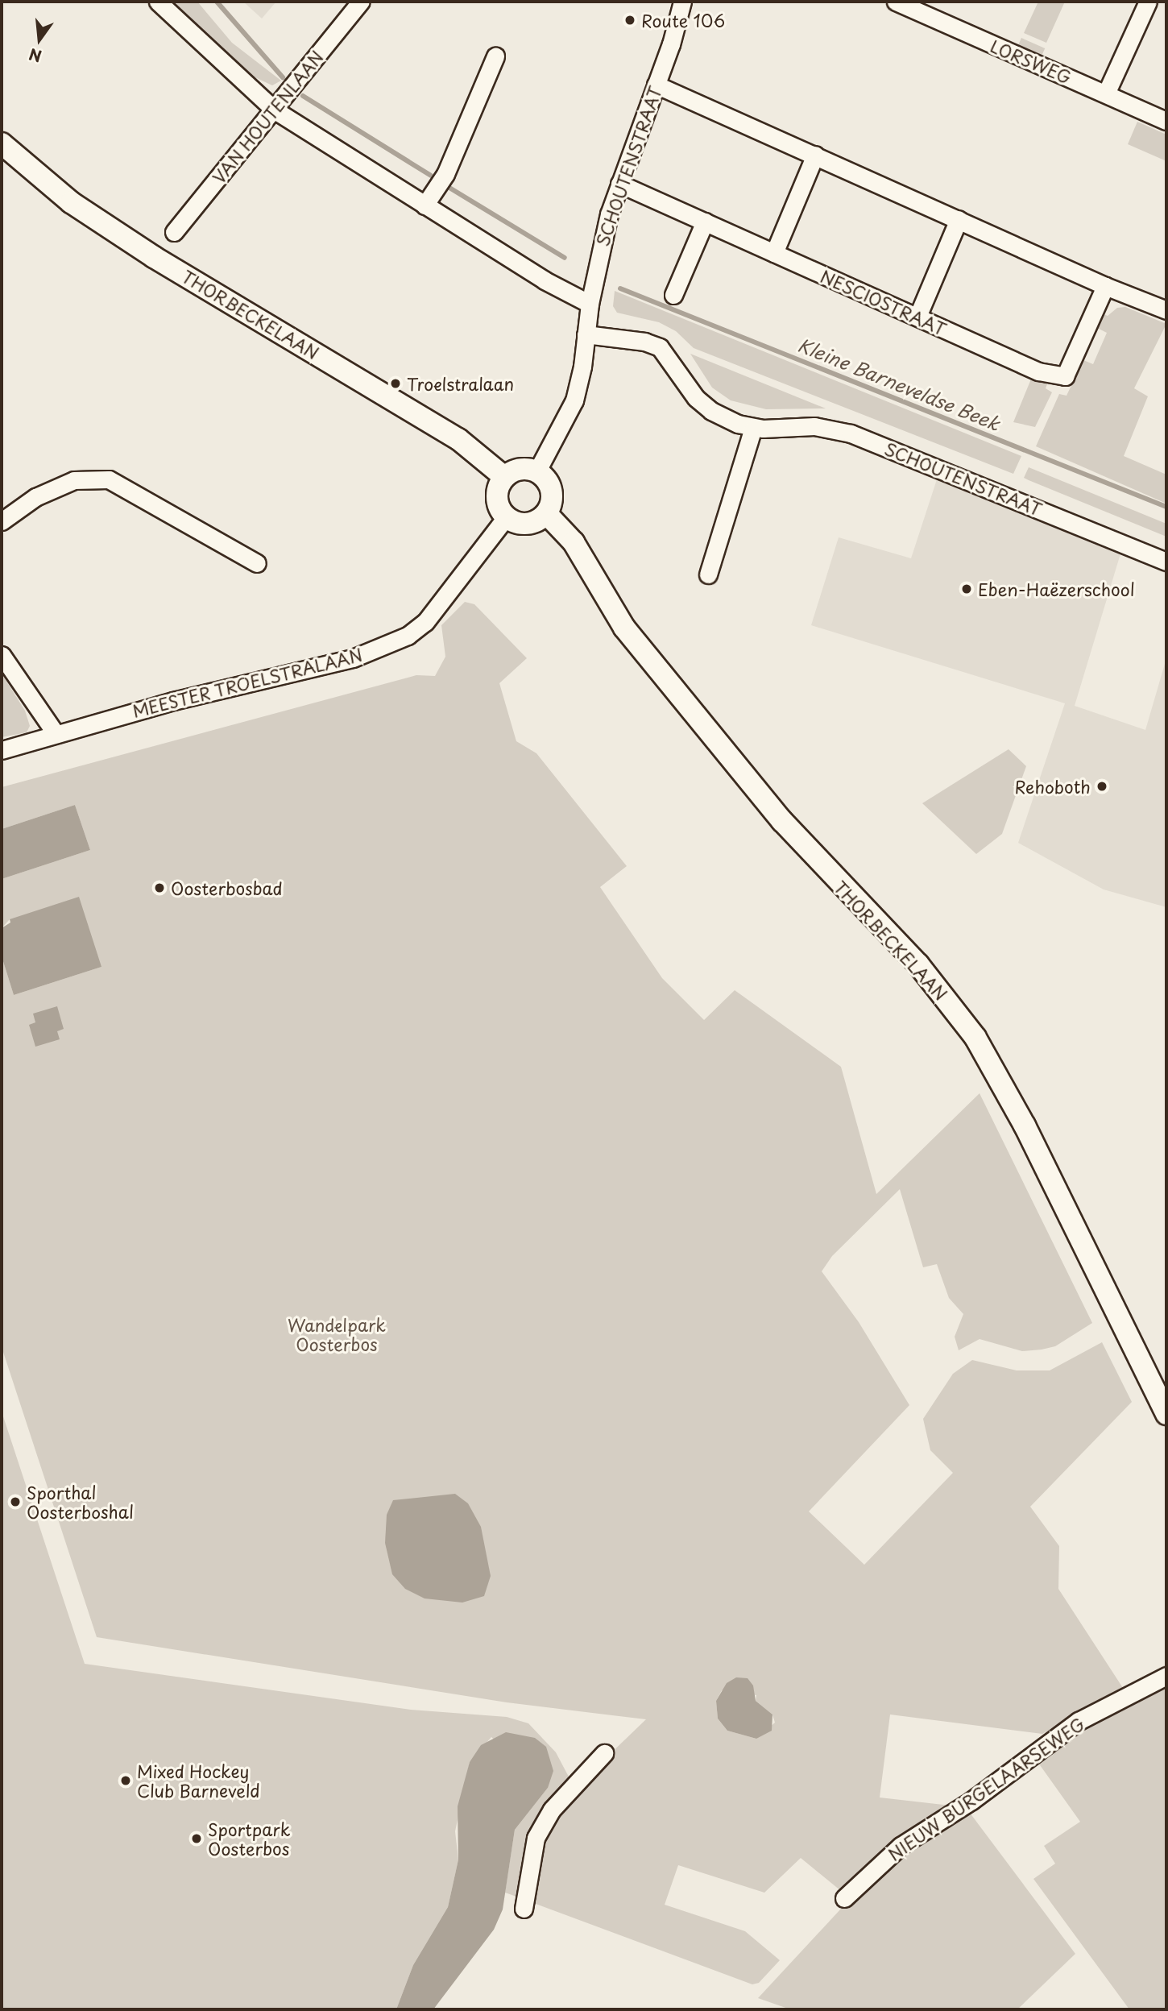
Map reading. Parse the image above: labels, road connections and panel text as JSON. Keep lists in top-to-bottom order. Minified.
{"streets":{"main road":["THORBECKELAAN"],"street":["LORSWEG","VAN HOUTENLAAN","SCHOUTENSTRAAT","NESCIOSTRAAT","MEESTER TROELSTRALAAN","NIEUW BURGELAARSEWEG"]},"crossings":[["SCHOUTENSTRAAT","NESCIOSTRAAT"],["SCHOUTENSTRAAT","THORBECKELAAN"],["SCHOUTENSTRAAT","MEESTER TROELSTRALAAN"],["THORBECKELAAN","MEESTER TROELSTRALAAN"]],"water":["Kleine Barneveldse Beek"],"parks":["Wandelpark Oosterbos"],"places":["Route 106","Troelstralaan","Eben-Haëzerschool","Rehoboth","Oosterbosbad","Sporthal Oosterboshal","Mixed Hockey Club Barneveld","Sportpark Oosterbos"],"north":"bottom"}
